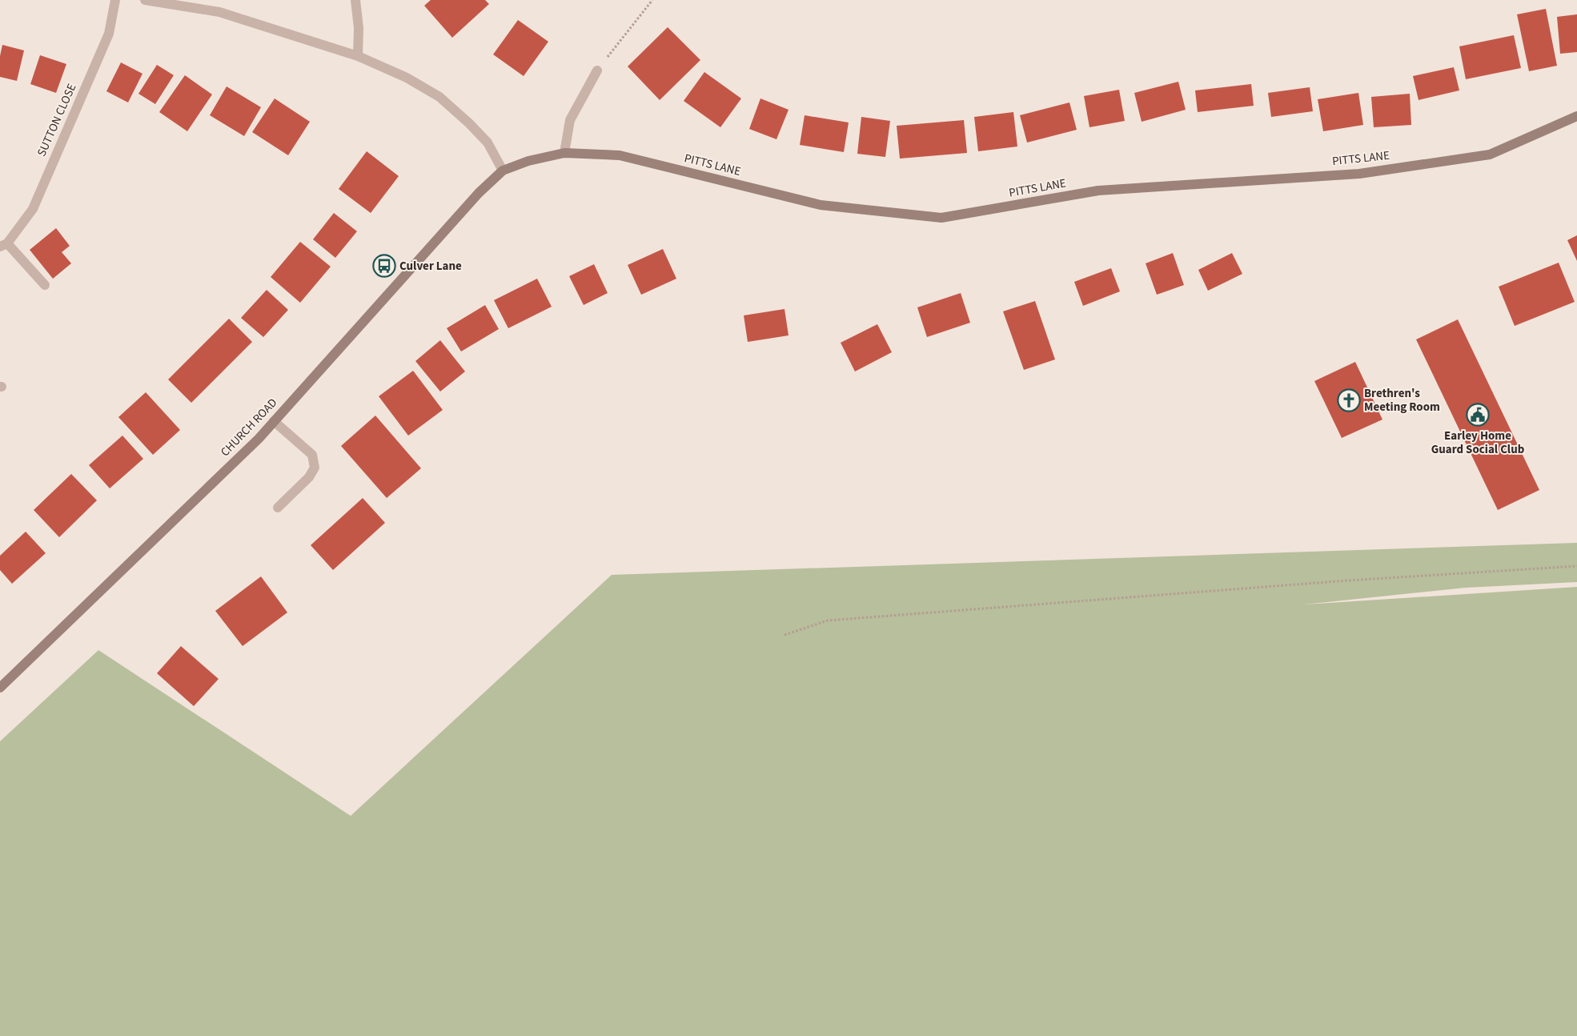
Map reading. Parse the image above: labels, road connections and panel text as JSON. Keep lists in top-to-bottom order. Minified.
{"streets":{"main road":["PITTS LANE","CHURCH ROAD"],"street":["SUTTON CLOSE"]},"crossings":[["PITTS LANE","CHURCH ROAD"]],"places":{"bus stop":["Culver Lane"],"church":["Brethren's Meeting Room"],"public building":["Earley Home Guard Social Club"]}}
